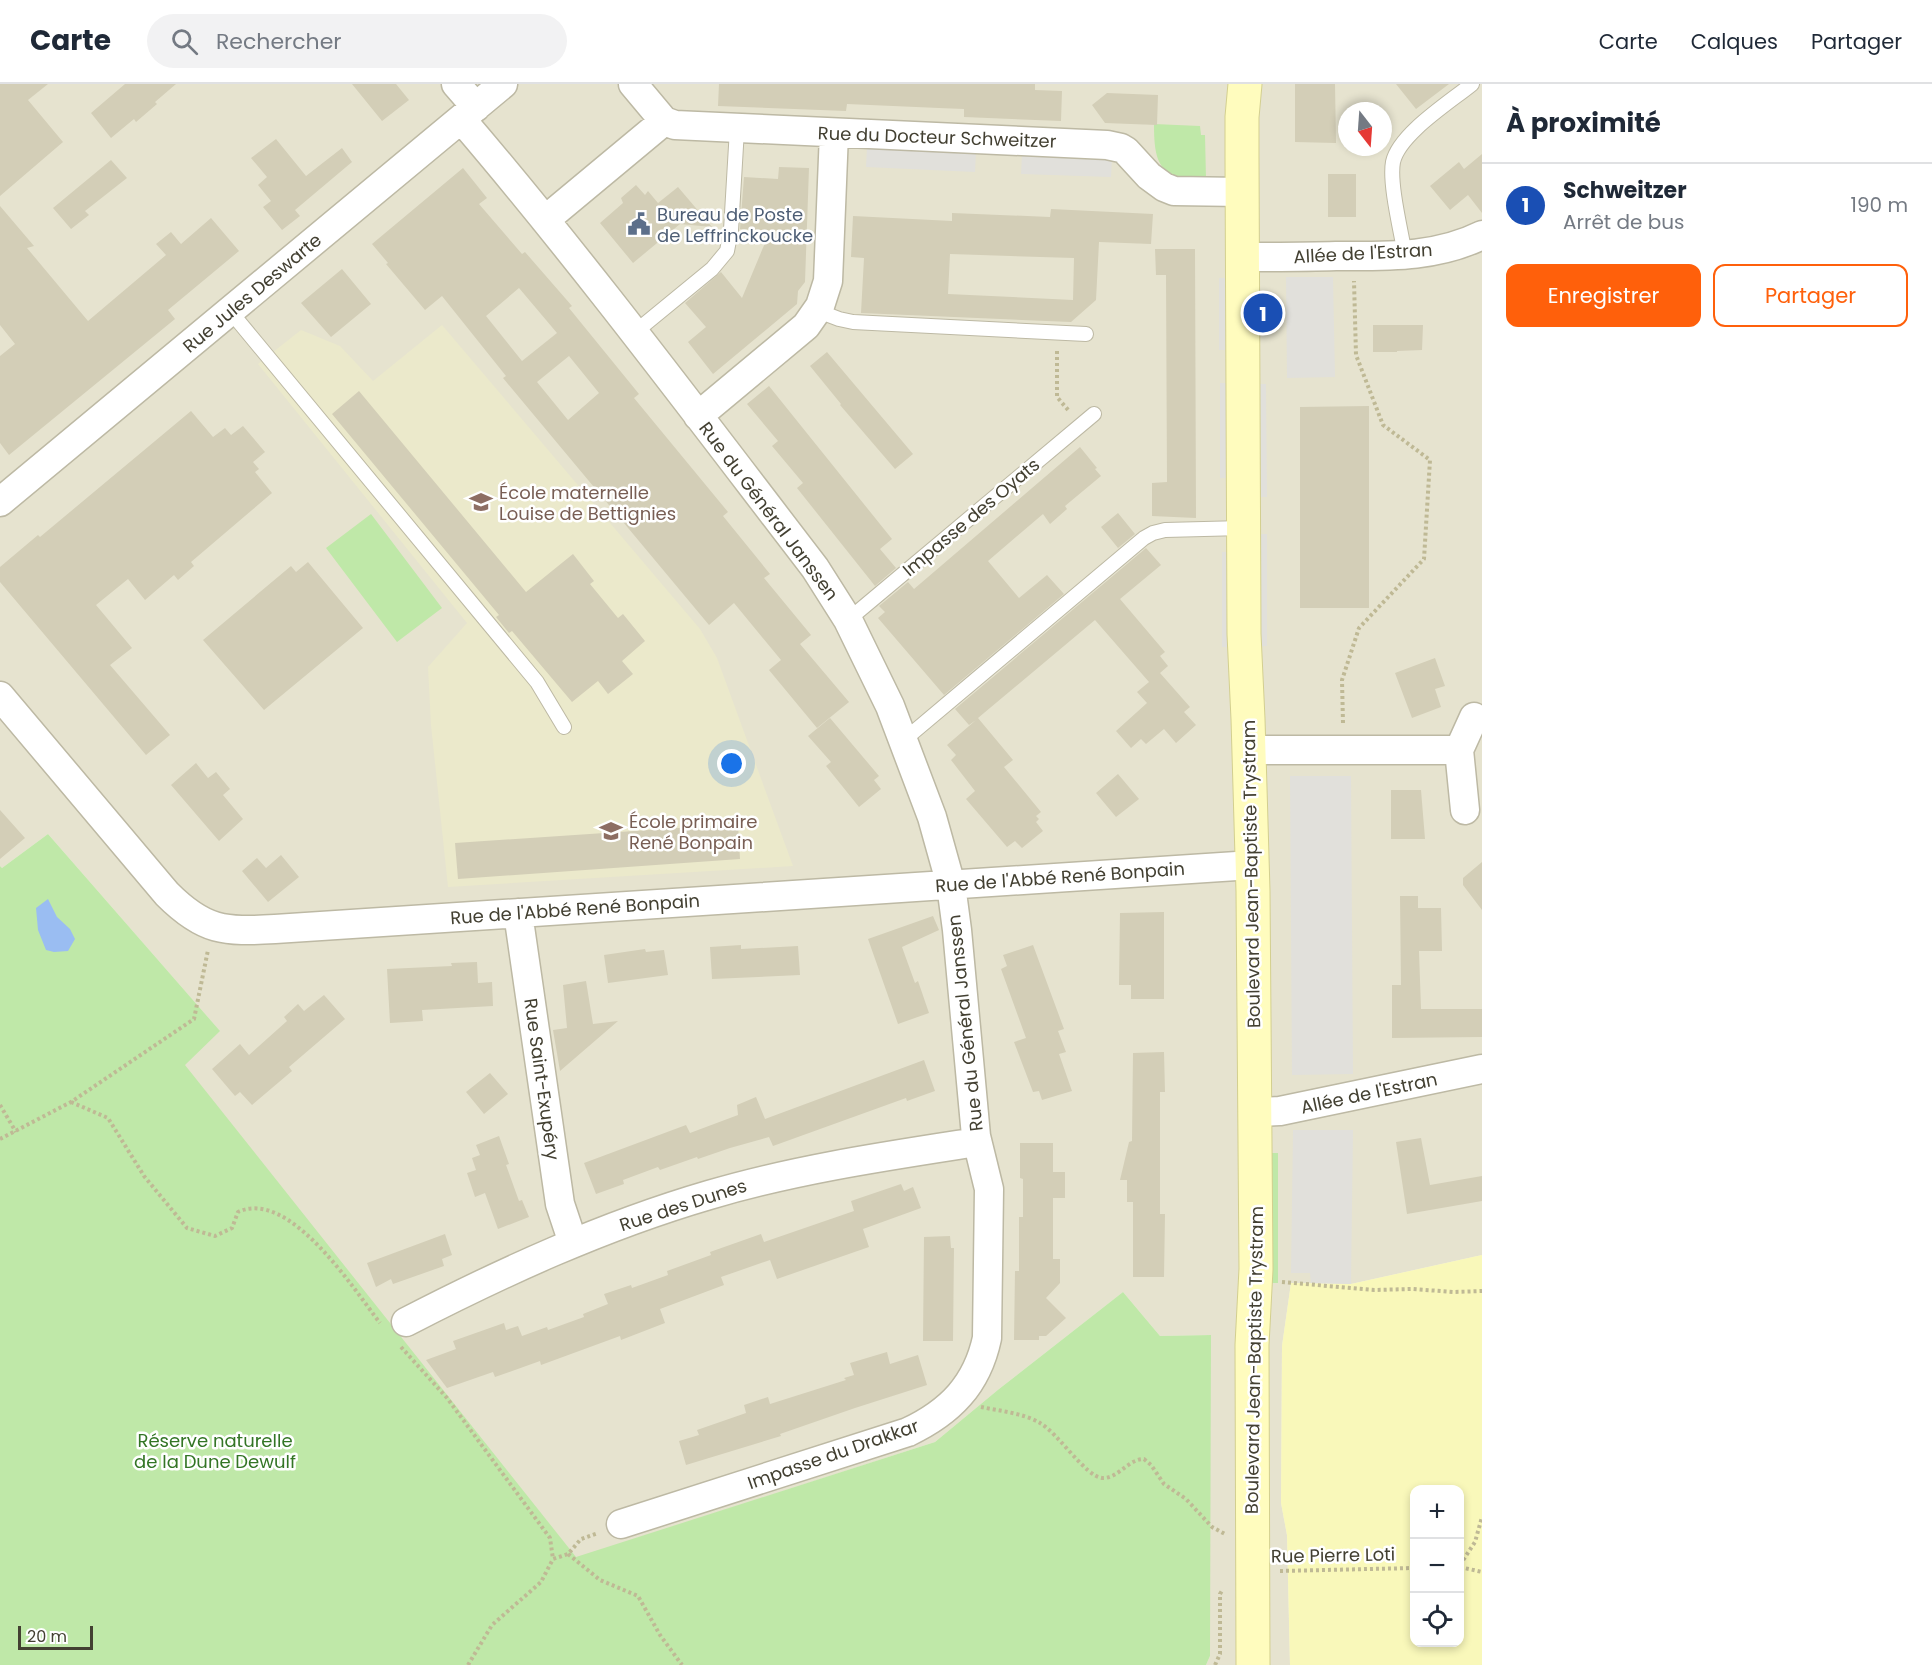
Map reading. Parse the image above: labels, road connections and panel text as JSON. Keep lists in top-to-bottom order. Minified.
{"streets":{"street":["Rue du Docteur Schweitzer","Allée de l'Estran","Rue Jules Deswarte","Rue du Général Janssen","Boulevard Jean-Baptiste Trystram","Rue de l'Abbé René Bonpain","Rue Saint-Exupéry","Rue des Dunes","Impasse du Drakkar"],"lane":["Impasse des Oyats"],"path":["Rue Pierre Loti"]},"crossings":[["Rue du Docteur Schweitzer","Boulevard Jean-Baptiste Trystram"],["Allée de l'Estran","Boulevard Jean-Baptiste Trystram"],["Rue Jules Deswarte","Rue du Général Janssen"],["Rue du Général Janssen","Impasse des Oyats"],["Rue du Général Janssen","Rue de l'Abbé René Bonpain"],["Rue du Général Janssen","Rue des Dunes"],["Rue du Général Janssen","Impasse du Drakkar"],["Boulevard Jean-Baptiste Trystram","Rue de l'Abbé René Bonpain"],["Boulevard Jean-Baptiste Trystram","Rue Pierre Loti"],["Rue de l'Abbé René Bonpain","Rue Saint-Exupéry"],["Rue Saint-Exupéry","Rue des Dunes"],["Rue des Dunes","Impasse du Drakkar"]],"parks":["Réserve naturelle de la Dune Dewulf"],"places":{"public building":["Bureau de Poste de Leffrinckoucke"],"school or university":["École maternelle Louise de Bettignies","École primaire René Bonpain"]},"scale_bar":"20 m","north":"bottom","page":{"header":"Carte","search":"Rechercher","nav":["Carte","Calques","Partager"],"heading":"À proximité","list":[{"mark":"1","name":"Schweitzer","note":"Arrêt de bus","value":"190 m"}],"buttons":["Enregistrer","Partager"],"pins":"1","map_buttons":["+","−"],"scale":"20 m"}}
